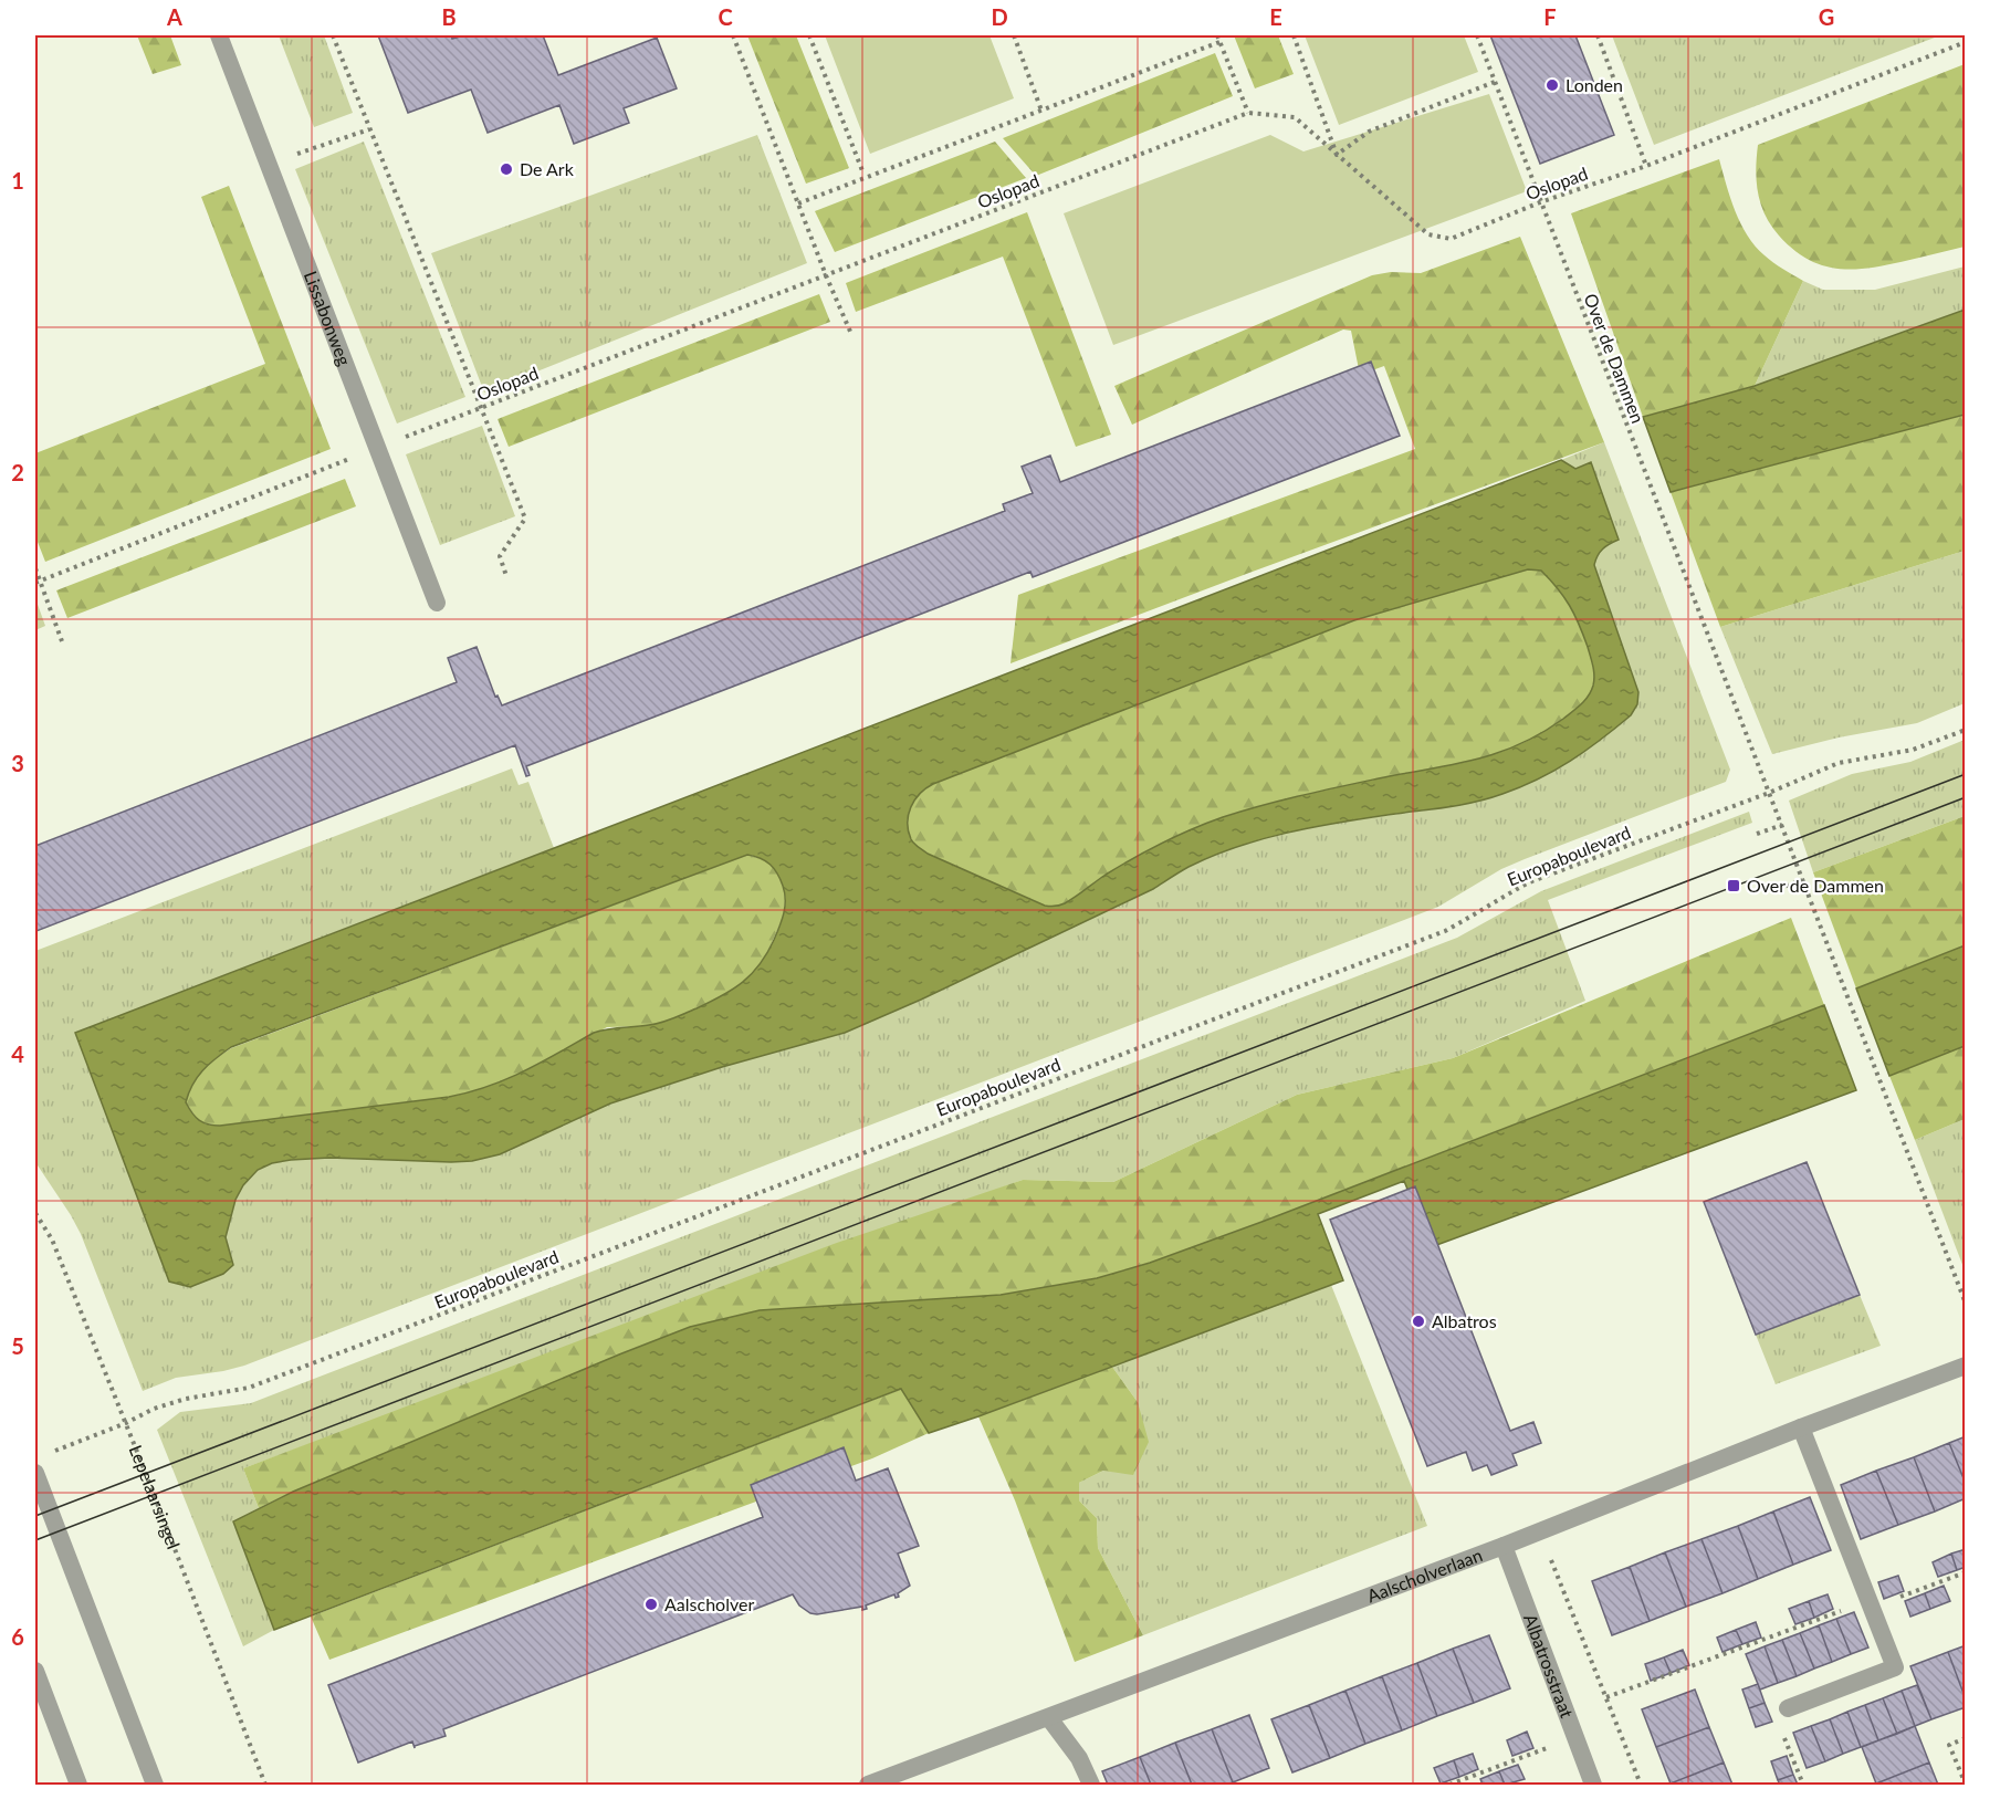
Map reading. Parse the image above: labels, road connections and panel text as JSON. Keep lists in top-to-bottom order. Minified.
{"streets":{"street":["Lissabonweg","Aalscholverlaan","Albatrosstraat"],"path":["Oslopad","Over de Dammen","Europaboulevard","Lepelaarsingel"]},"crossings":[["Oslopad","Lissabonweg"],["Oslopad","Over de Dammen"],["Over de Dammen","Europaboulevard"],["Europaboulevard","Lepelaarsingel"],["Aalscholverlaan","Albatrosstraat"]],"places":{"other":["Londen","De Ark","Albatros","Aalscholver"],"transit":["Over de Dammen"]},"grid":{"columns":["A","B","C","D","E","F","G"],"rows":["1","2","3","4","5","6"]}}
